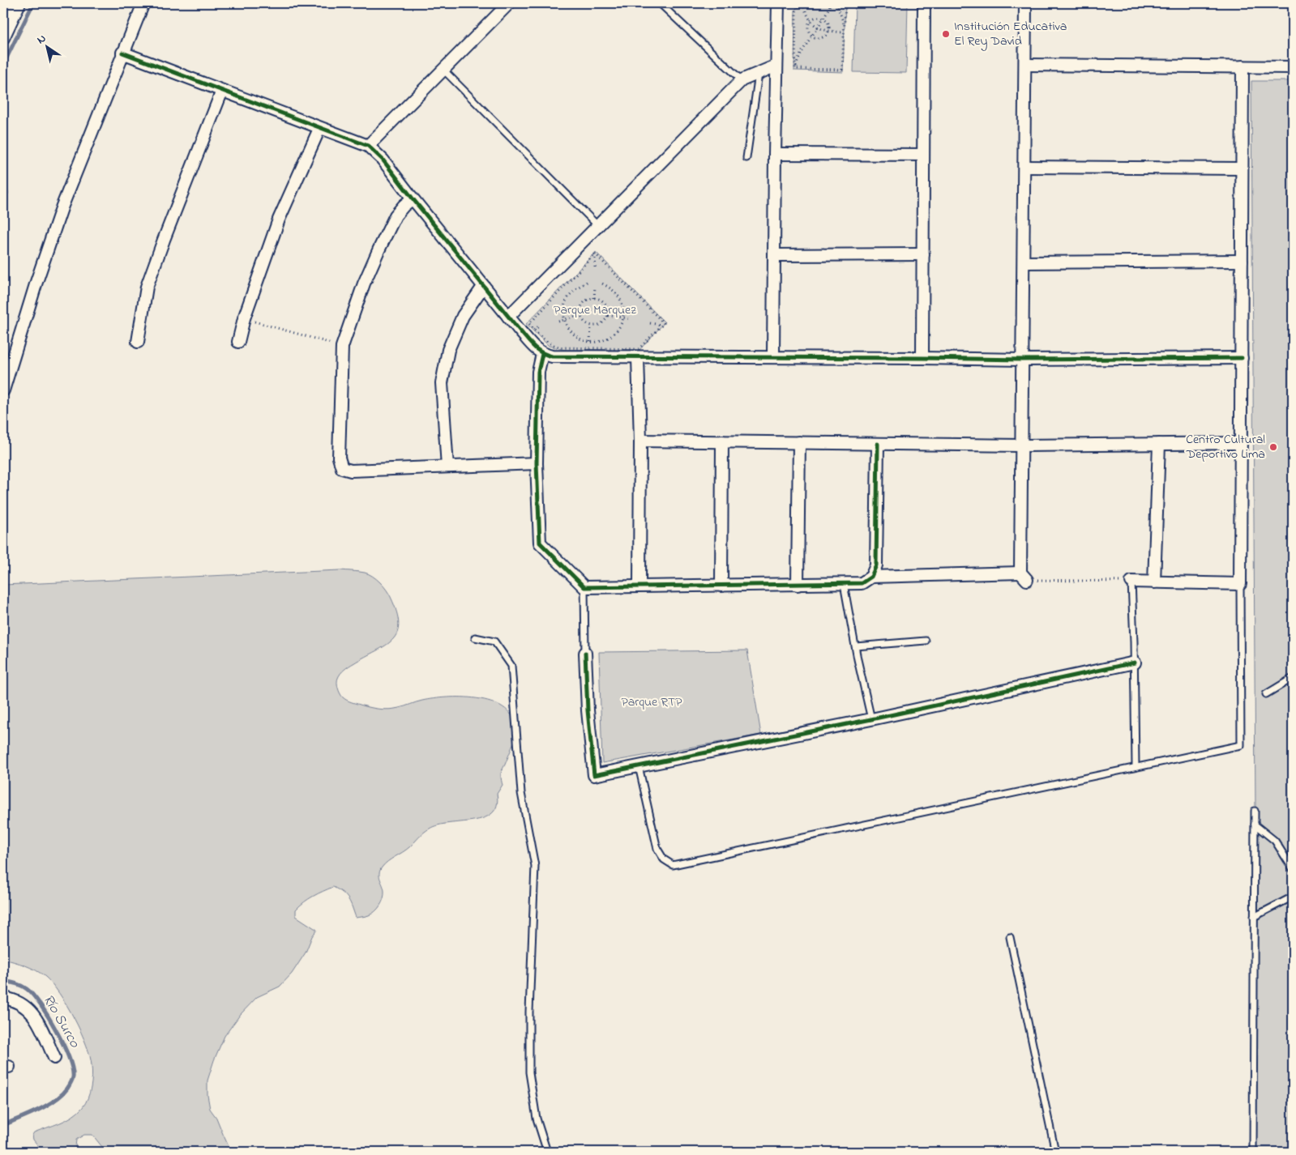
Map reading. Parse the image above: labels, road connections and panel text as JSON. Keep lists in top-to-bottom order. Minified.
{"water":["Río Surco"],"parks":["Parque Marquez","Parque RTP"],"places":["Institución Educativa El Rey David","Centro Cultural Deportivo Lima"],"north":"top left"}
